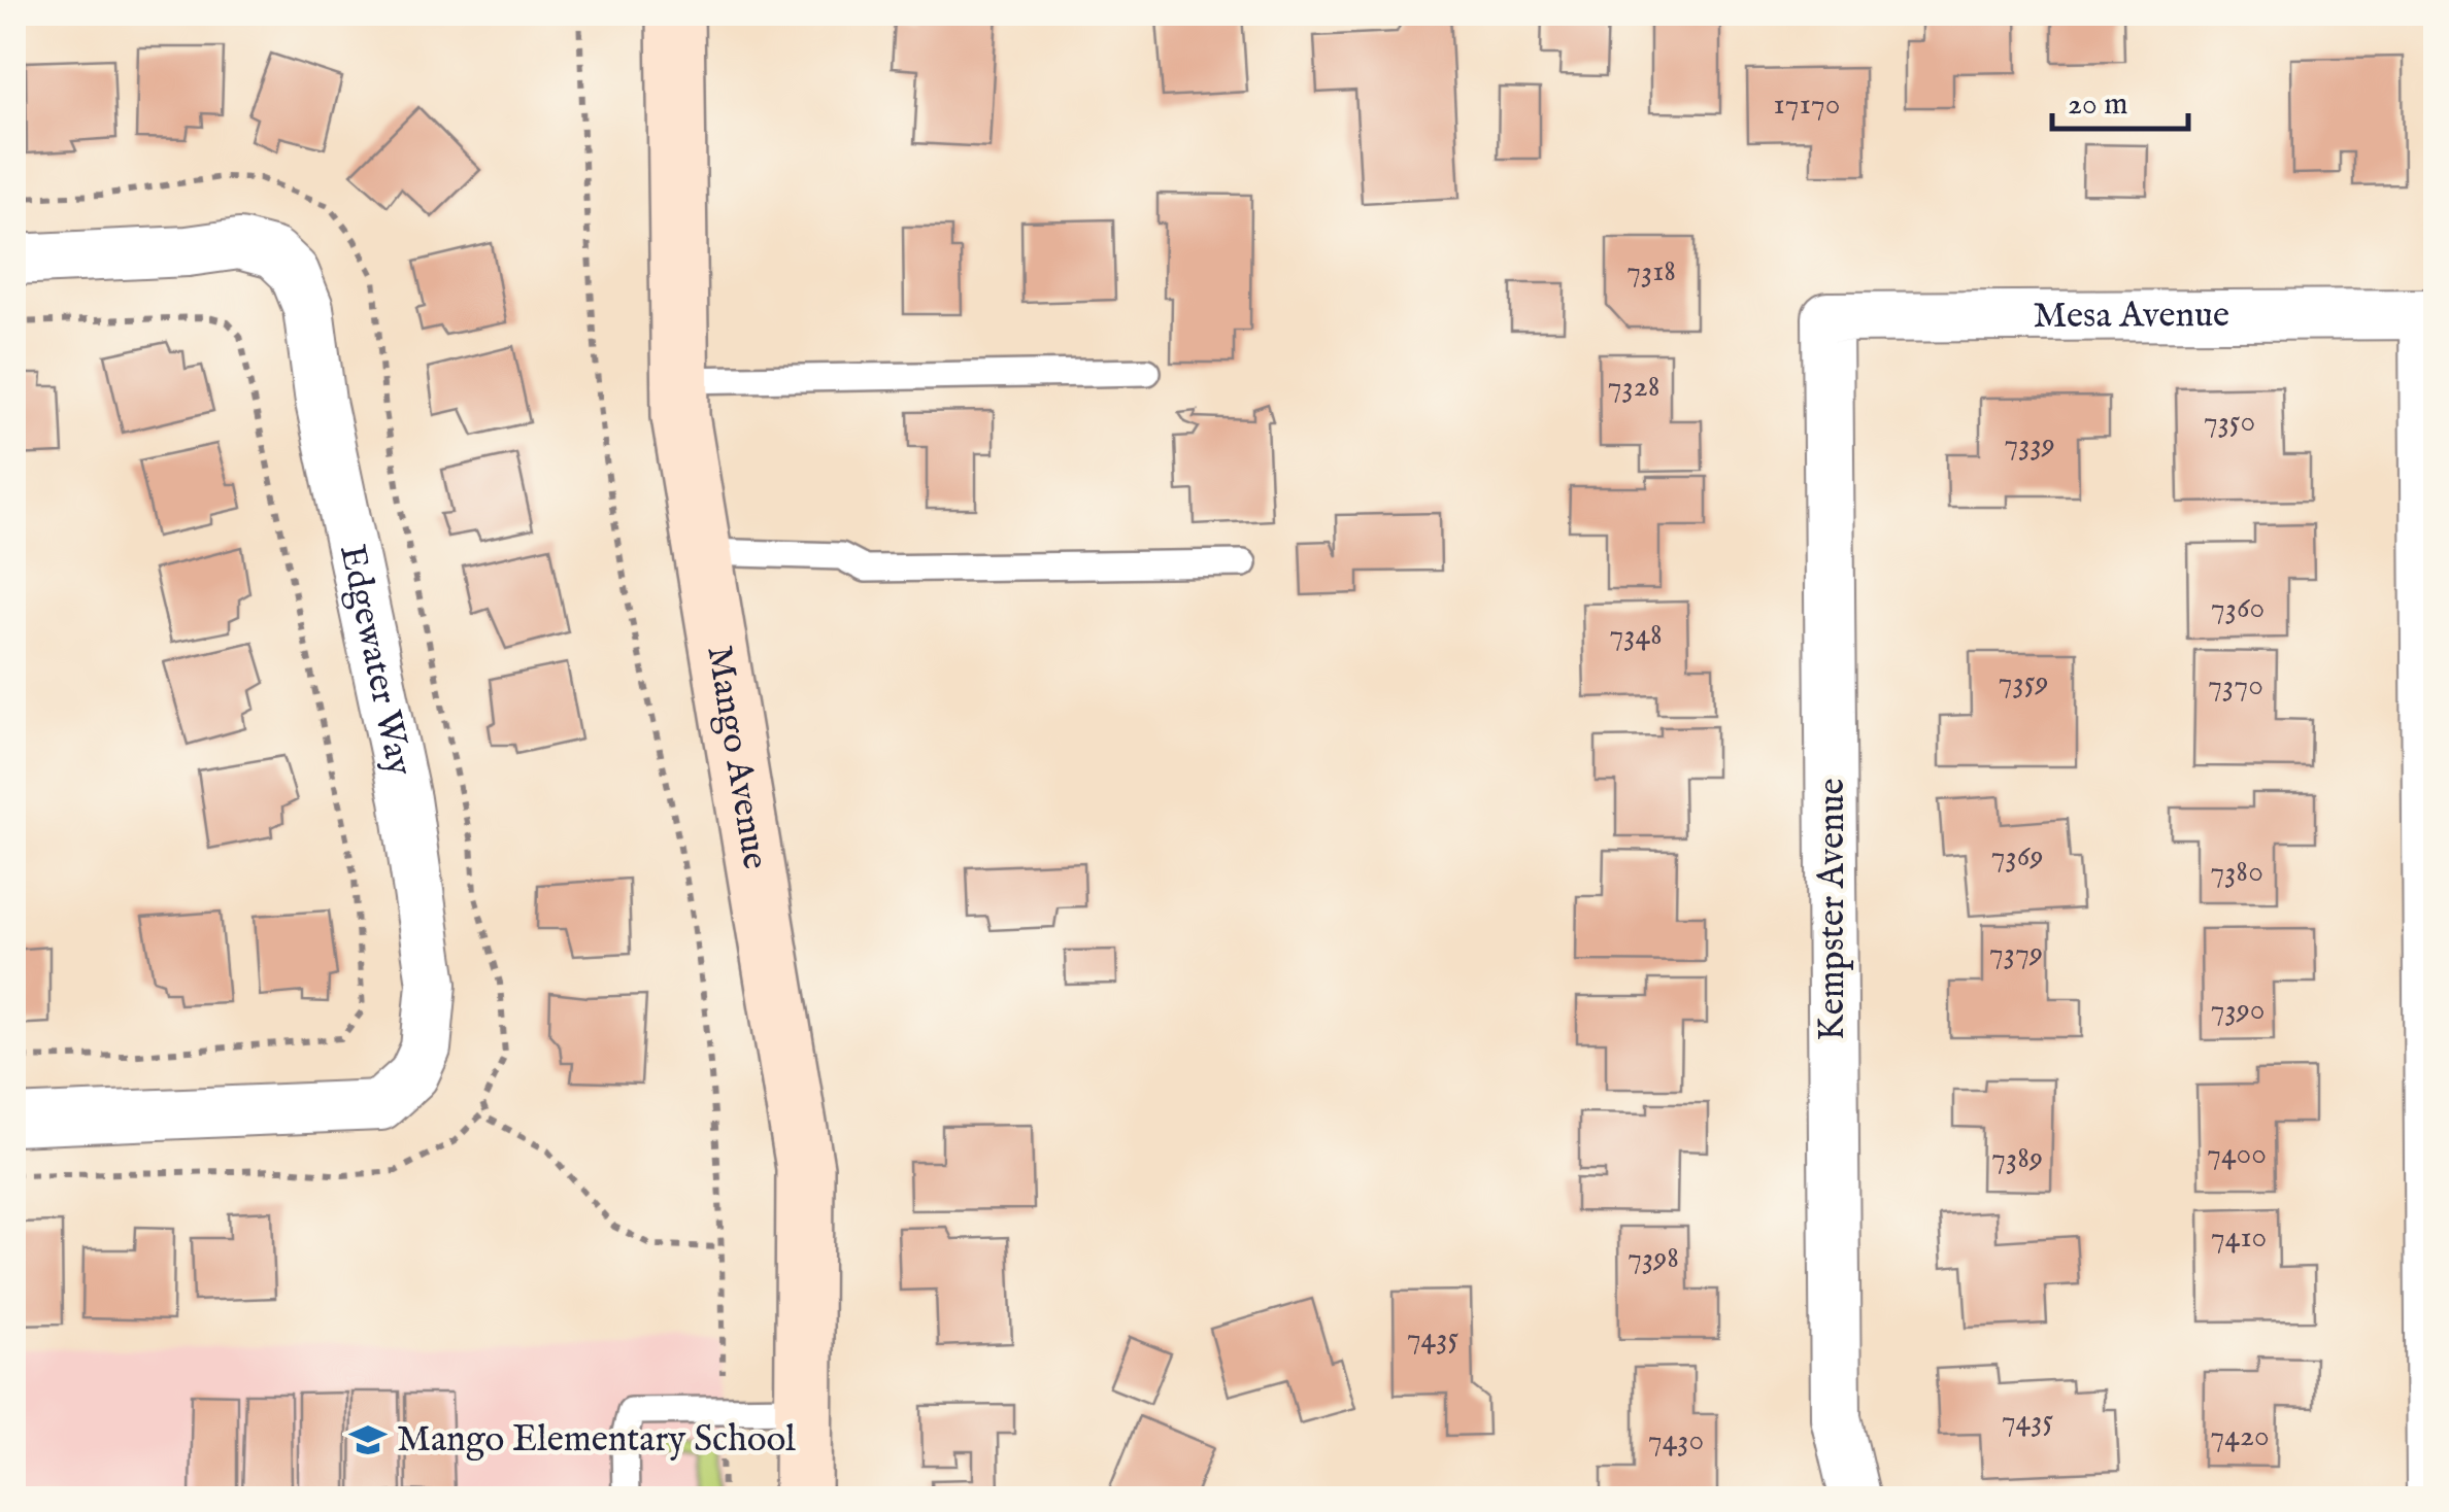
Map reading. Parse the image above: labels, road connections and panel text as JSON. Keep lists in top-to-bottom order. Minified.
{"streets":{"street":["Mesa Avenue","Edgewater Way","Mango Avenue","Kempster Avenue"]},"crossings":[["Mesa Avenue","Kempster Avenue"]],"places":{"school or university":["Mango Elementary School"]},"house_numbers":["17170","7318","7328","7350","7339","7360","7348","7359","7370","7369","7380","7379","7390","7400","7389","7410","7398","7435","7435","7420","7430"],"scale_bar":"20 m"}
